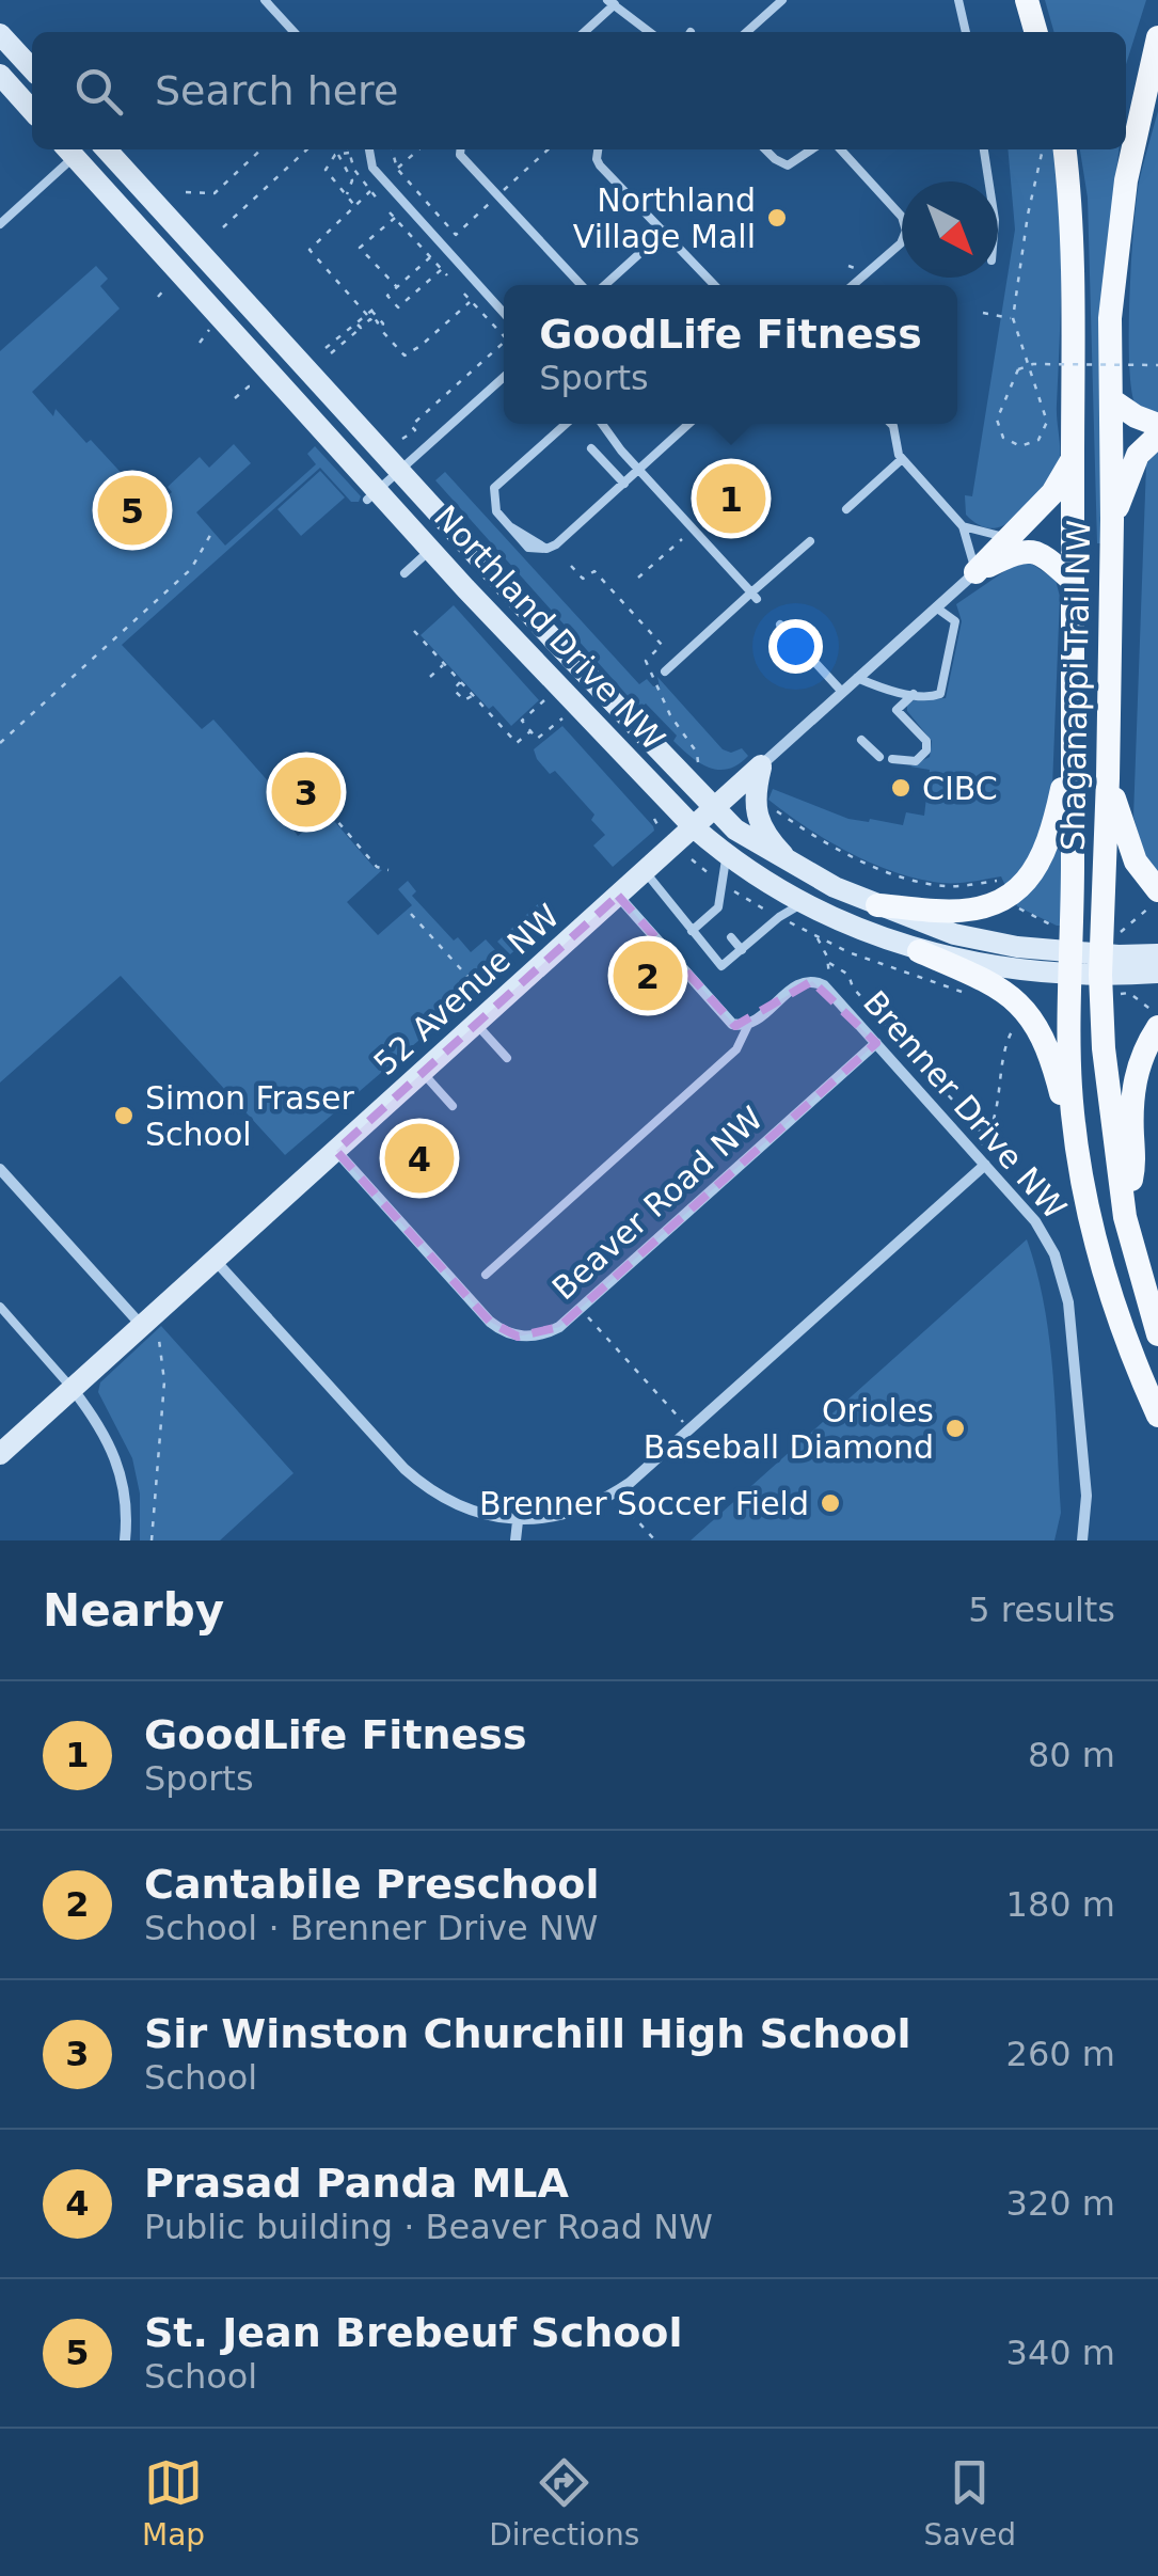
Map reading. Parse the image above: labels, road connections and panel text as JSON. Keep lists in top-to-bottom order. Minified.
{"streets":{"main road":["Shaganappi Trail NW"],"street":["Northland Drive NW","52 Avenue NW","Brenner Drive NW","Beaver Road NW"]},"crossings":[["Northland Drive NW","Shaganappi Trail NW"],["Northland Drive NW","52 Avenue NW"],["52 Avenue NW","Beaver Road NW"],["Brenner Drive NW","Beaver Road NW"]],"places":["Northland Village Mall","CIBC","Simon Fraser School","Orioles Baseball Diamond","Brenner Soccer Field"],"north":"bottom right","page":{"search":"Search here","popup":["GoodLife Fitness","Sports"],"pins":["1","5","3","2","4"],"heading":["Nearby","5 results"],"list":[{"mark":"1","name":"GoodLife Fitness","note":"Sports","value":"80 m"},{"mark":"2","name":"Cantabile Preschool","note":"School · Brenner Drive NW","value":"180 m"},{"mark":"3","name":"Sir Winston Churchill High School","note":"School","value":"260 m"},{"mark":"4","name":"Prasad Panda MLA","note":"Public building · Beaver Road NW","value":"320 m"},{"mark":"5","name":"St. Jean Brebeuf School","note":"School","value":"340 m"}],"nav":["Map","Directions","Saved"]}}
